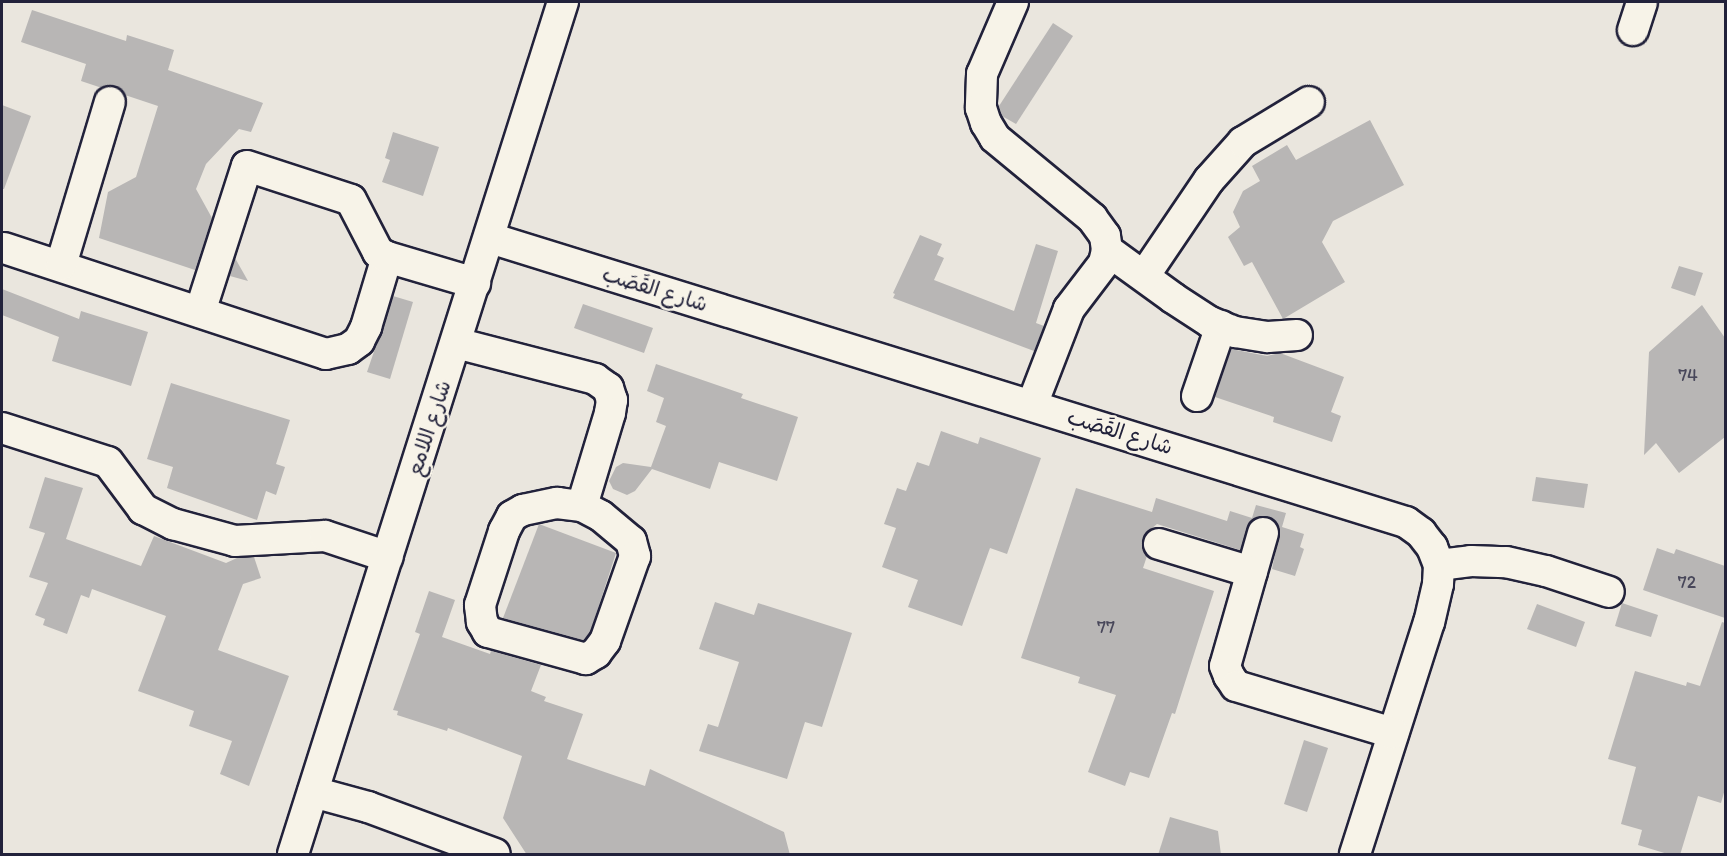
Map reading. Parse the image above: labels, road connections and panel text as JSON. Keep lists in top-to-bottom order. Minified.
{"streets":{"street":["شارع القَصَب","شارع اللامع"]},"crossings":[["شارع القَصَب","شارع اللامع"]],"house_numbers":["74","72","77"]}
